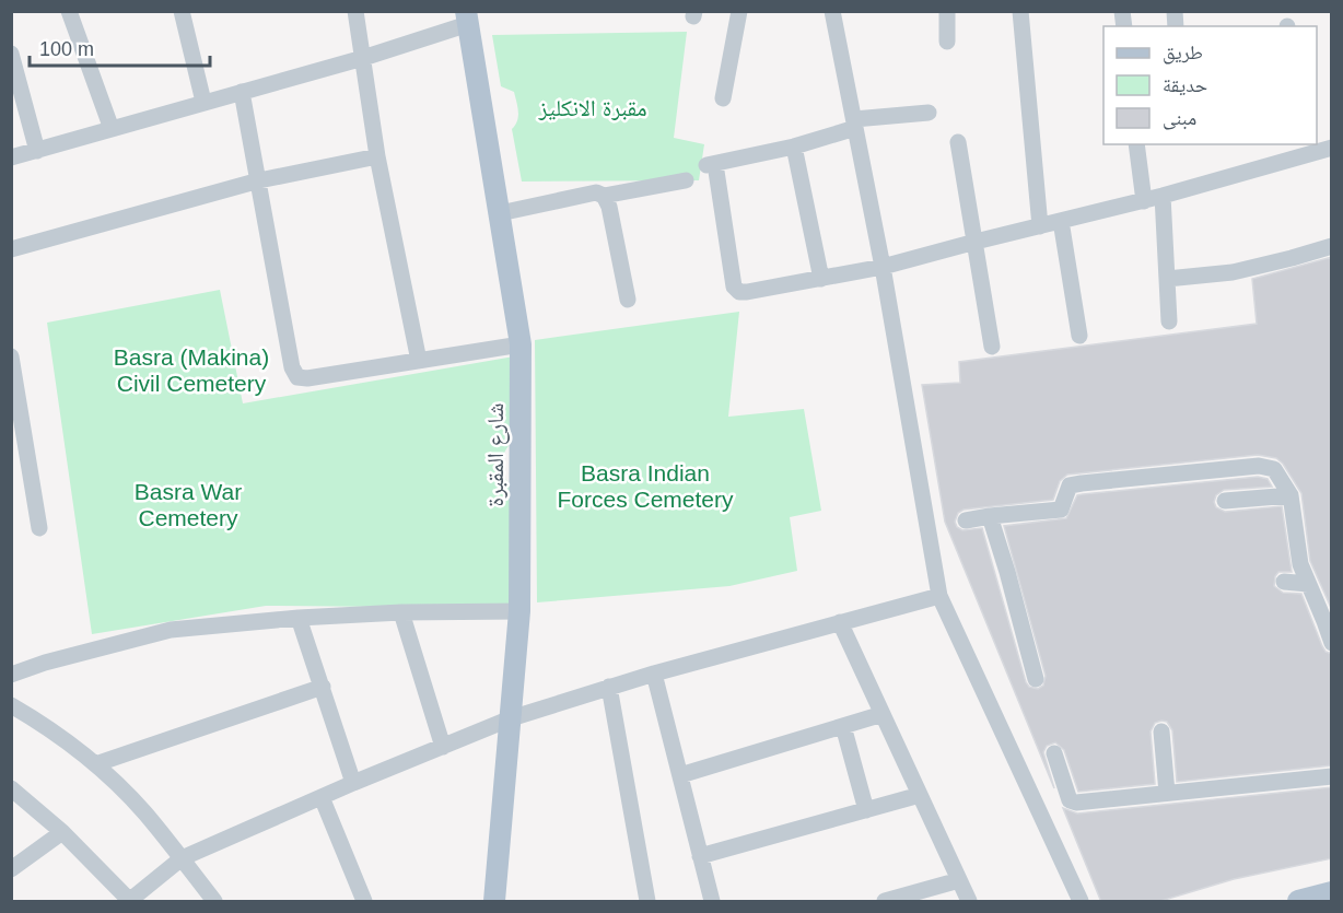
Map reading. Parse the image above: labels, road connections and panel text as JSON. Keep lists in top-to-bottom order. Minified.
{"streets":{"main road":["شارع المقبرة"]},"parks":["مقبرة الانكليز","Basra (Makina) Civil Cemetery","Basra Indian Forces Cemetery","Basra War Cemetery"],"legend":["طريق","حديقة","مبنى"],"scale_bar":"100 m"}
